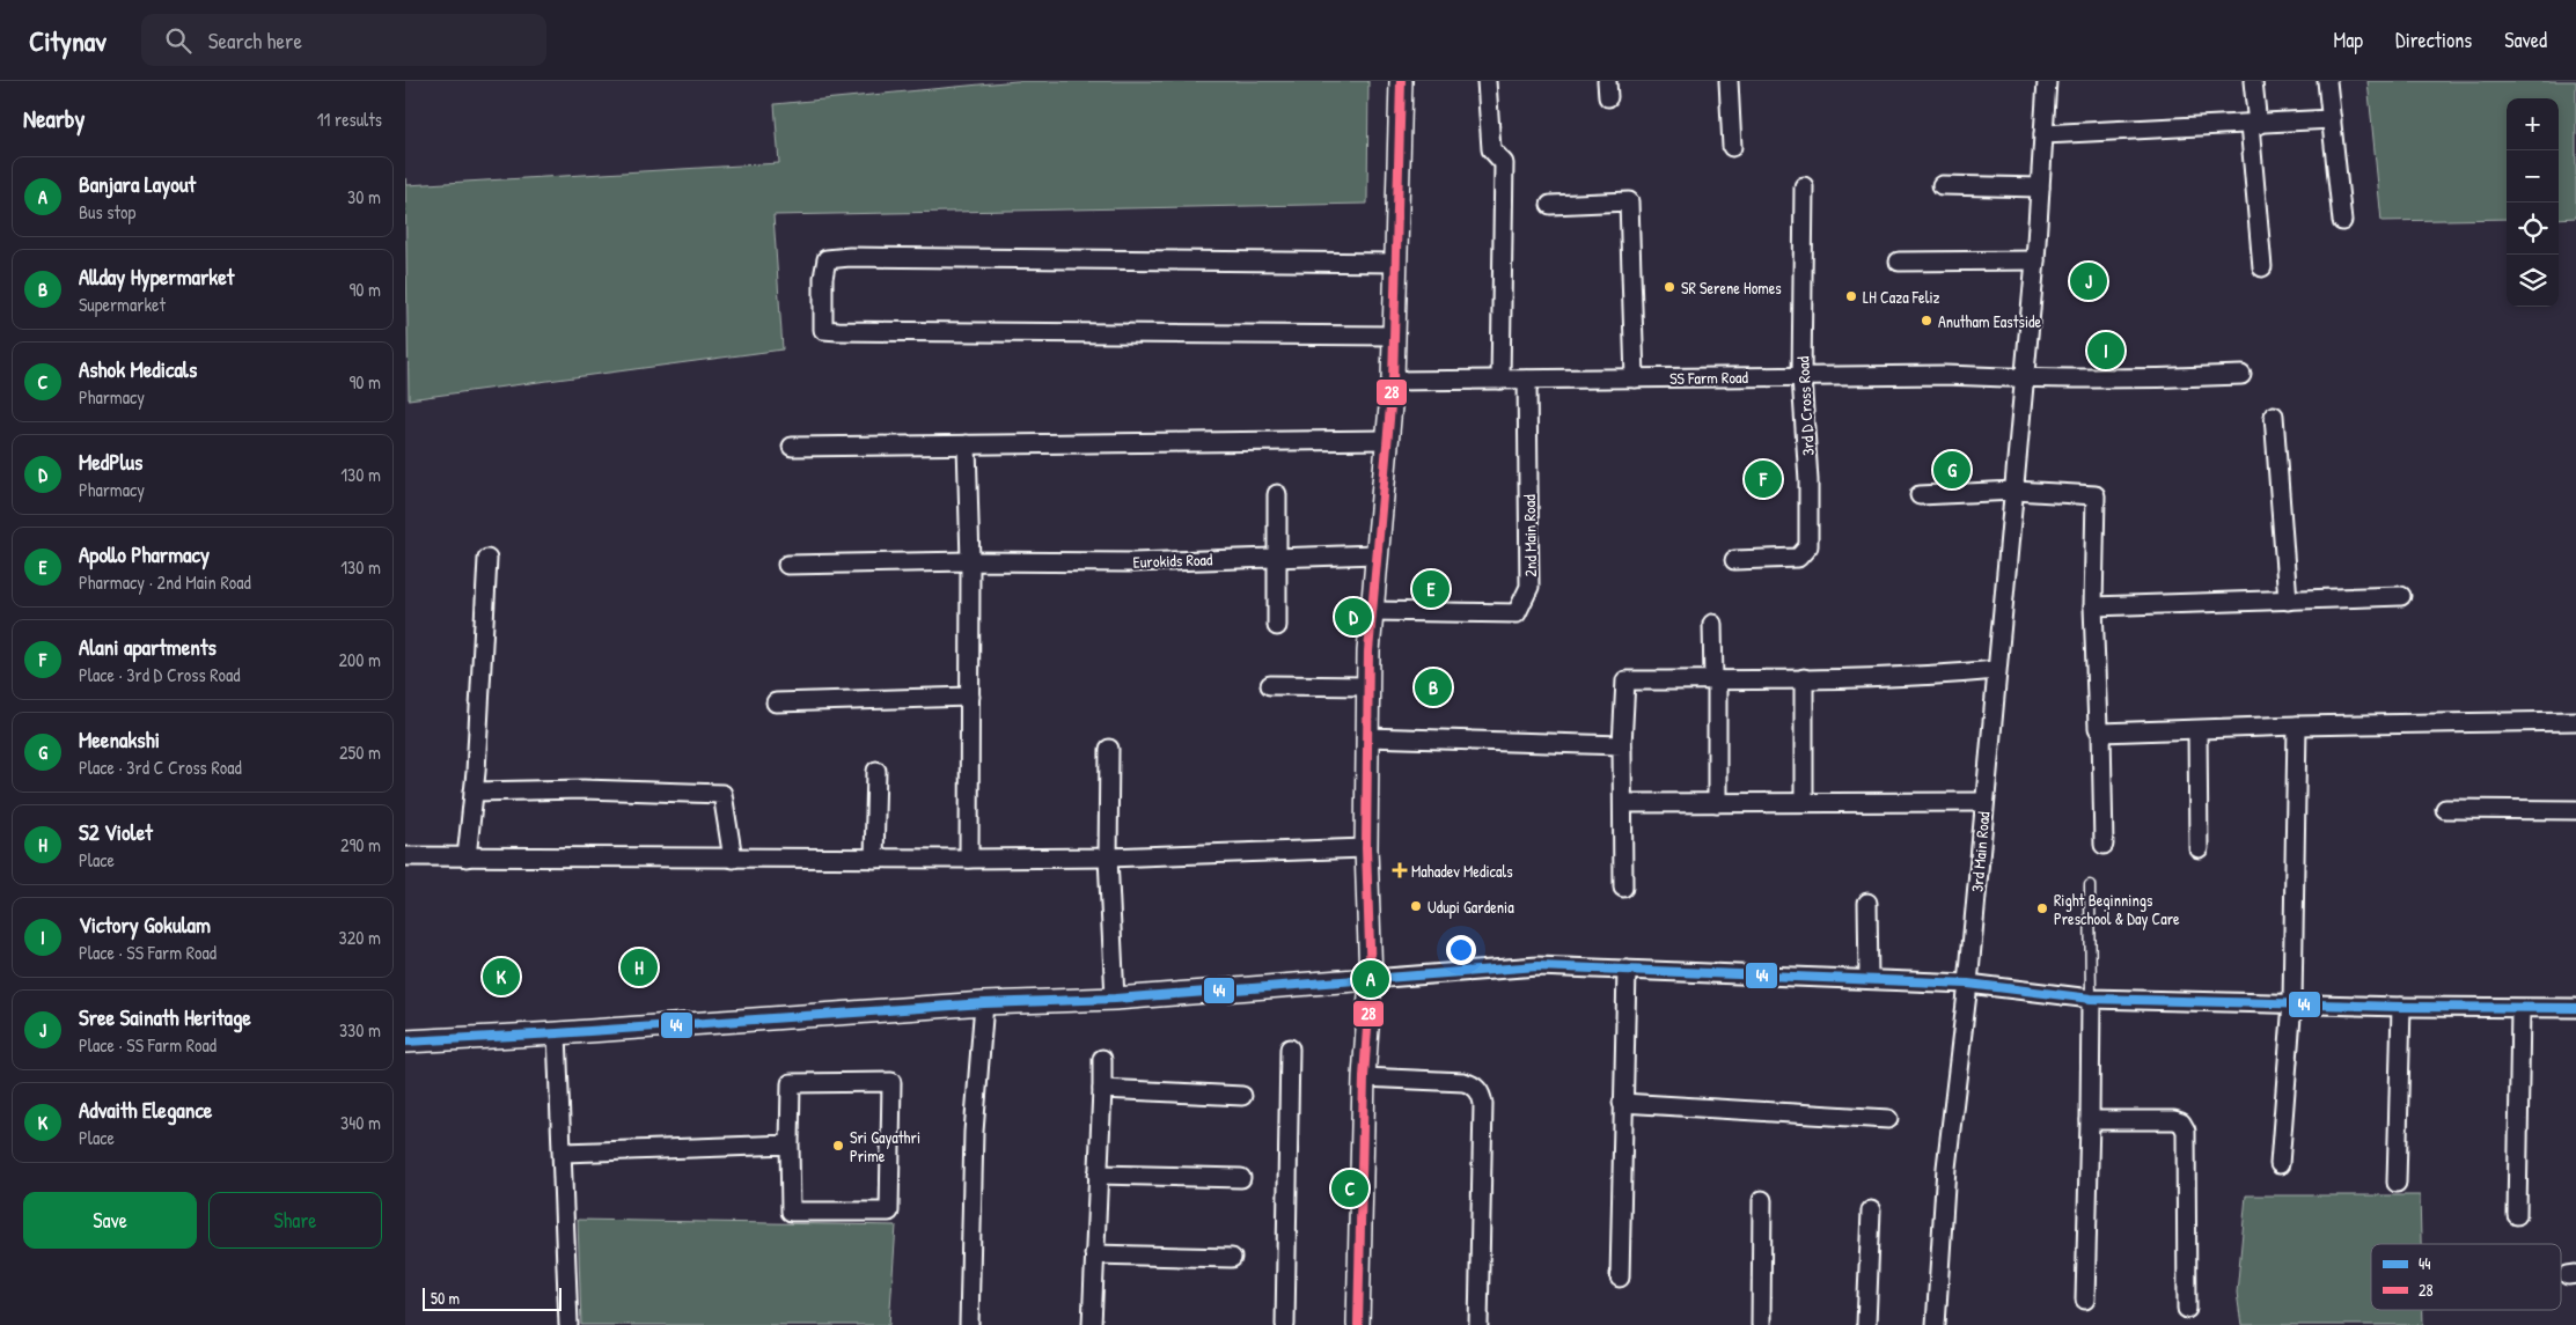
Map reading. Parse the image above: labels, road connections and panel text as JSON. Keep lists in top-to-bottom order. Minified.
{"streets":{"street":["SS Farm Road","3rd D Cross Road","2nd Main Road","Eurokids Road","3rd Main Road"]},"crossings":[["SS Farm Road","3rd D Cross Road"],["SS Farm Road","2nd Main Road"],["SS Farm Road","3rd Main Road"]],"places":{"other":["SR Serene Homes","LH Caza Feliz","Anutham Eastside","Udupi Gardenia","Right Beginnings Preschool & Day Care","Sri Gayathri Prime"],"health":["Mahadev Medicals"]},"lines":["transit line 28","transit line 44"],"legend":["44","28"],"scale_bar":"50 m","page":{"header":"Citynav","search":"Search here","nav":["Map","Directions","Saved"],"heading":["Nearby","11 results"],"map_buttons":["+","−"],"list":[{"mark":"A","name":"Banjara Layout","note":"Bus stop","value":"30 m"},{"mark":"B","name":"Allday Hypermarket","note":"Supermarket","value":"90 m"},{"mark":"C","name":"Ashok Medicals","note":"Pharmacy","value":"90 m"},{"mark":"D","name":"MedPlus","note":"Pharmacy","value":"130 m"},{"mark":"E","name":"Apollo Pharmacy","note":"Pharmacy · 2nd Main Road","value":"130 m"},{"mark":"F","name":"Alani apartments","note":"Place · 3rd D Cross Road","value":"200 m"},{"mark":"G","name":"Meenakshi","note":"Place · 3rd C Cross Road","value":"250 m"},{"mark":"H","name":"S2 Violet","note":"Place","value":"290 m"},{"mark":"I","name":"Victory Gokulam","note":"Place · SS Farm Road","value":"320 m"},{"mark":"J","name":"Sree Sainath Heritage","note":"Place · SS Farm Road","value":"330 m"},{"mark":"K","name":"Advaith Elegance","note":"Place","value":"340 m"}],"pins":["J","I","G","F","E","D","B","H","K","A","C"],"buttons":["Save","Share"],"scale":"50 m"}}
